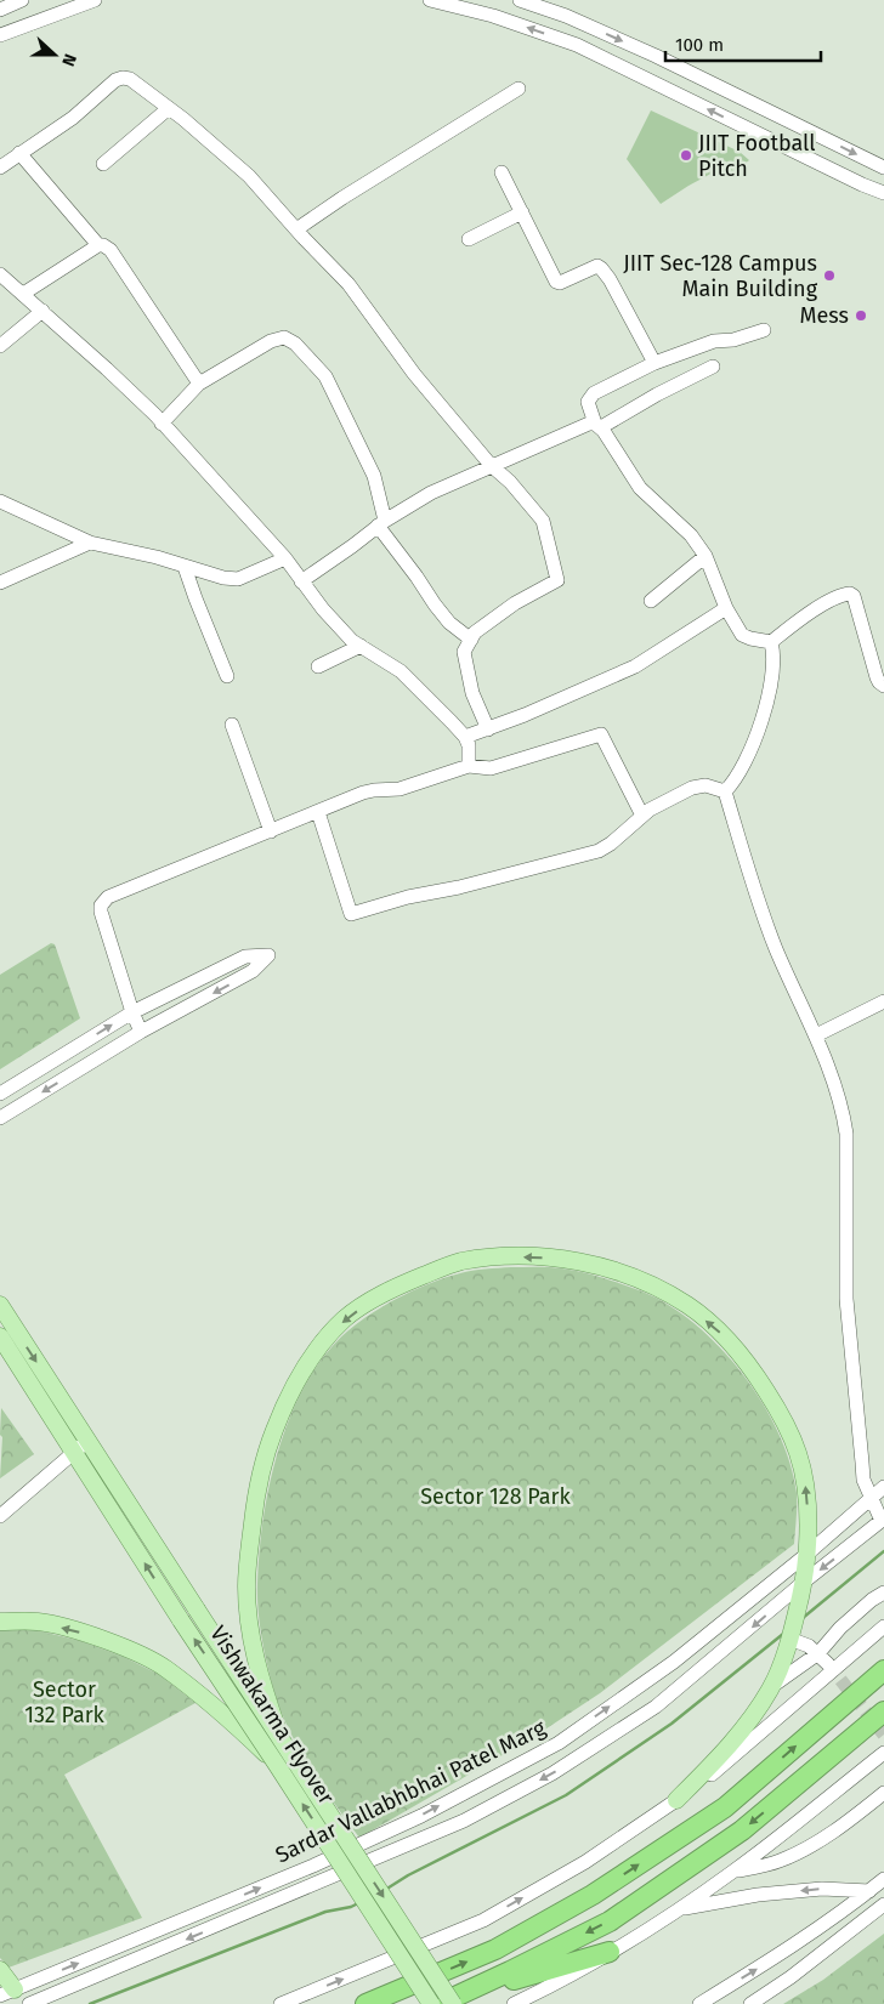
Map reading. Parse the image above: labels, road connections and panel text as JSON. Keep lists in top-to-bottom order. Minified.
{"streets":{"main road":["Vishwakarma Flyover"],"street":["Sardar Vallabhbhai Patel Marg"]},"parks":["Sector 128 Park","Sector 132 Park"],"places":["JIIT Football Pitch","JIIT Sec-128 Campus Main Building","Mess"],"scale_bar":"100 m","north":"right"}
